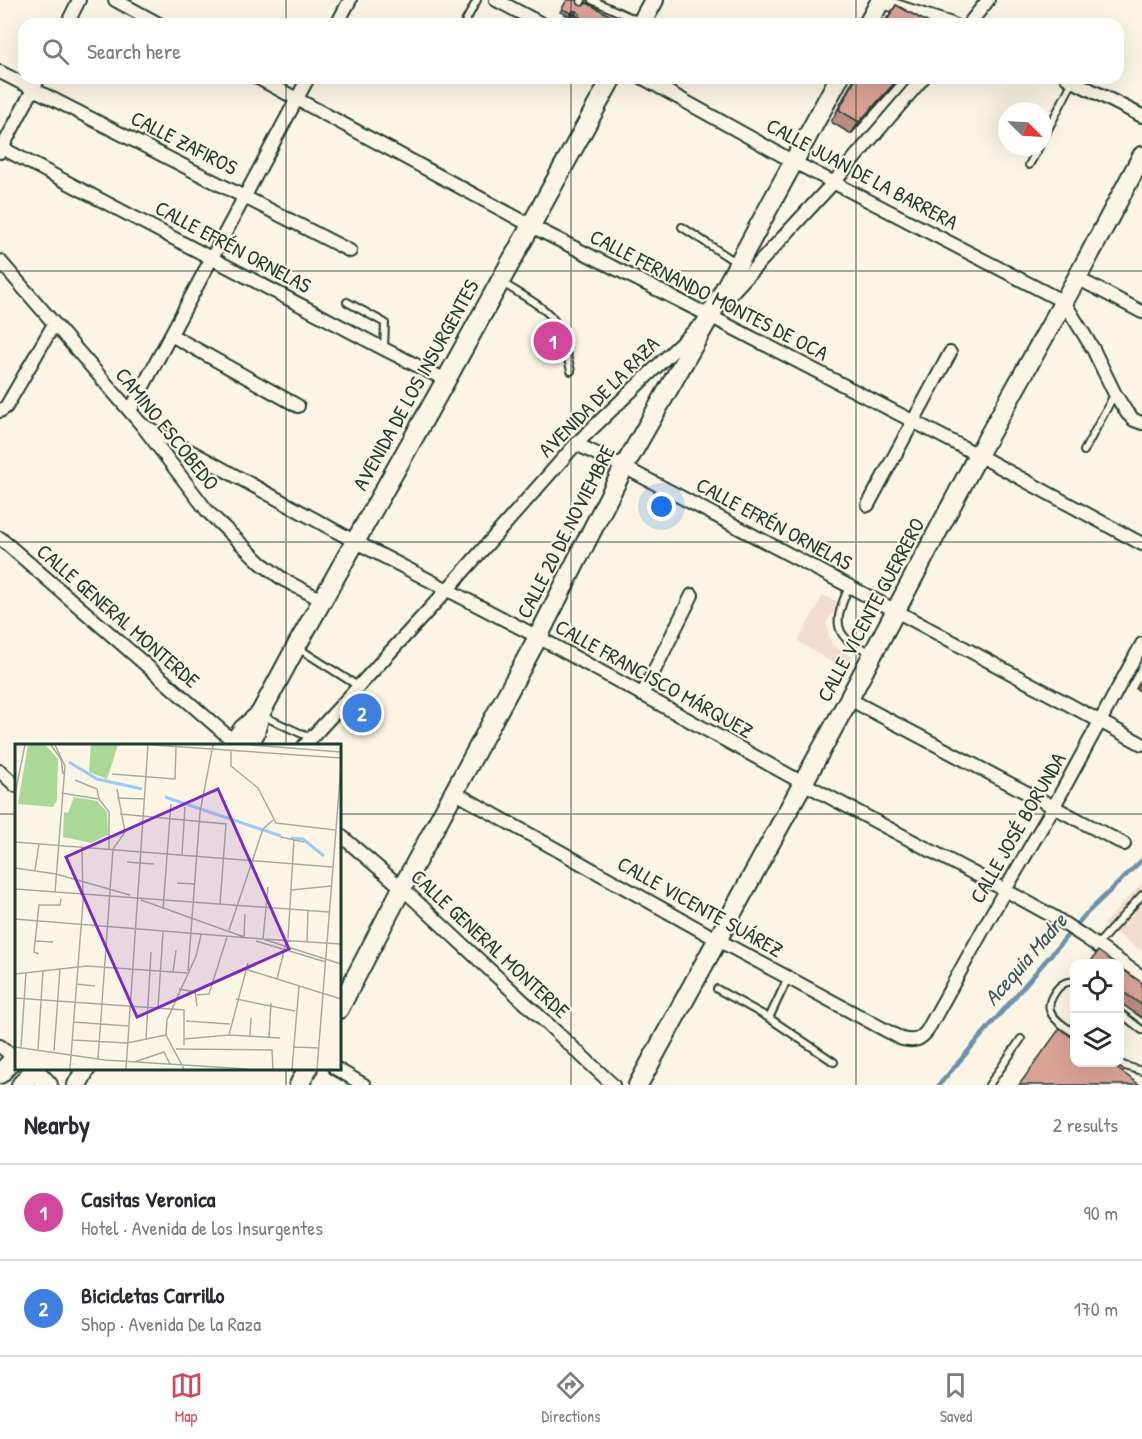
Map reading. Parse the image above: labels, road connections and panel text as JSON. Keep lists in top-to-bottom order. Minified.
{"streets":{"main road":["AVENIDA DE LOS INSURGENTES","CALLE 20 DE NOVIEMBRE","CALLE VICENTE GUERRERO"],"street":["CALLE ZAFIROS","CALLE JUAN DE LA BARRERA","CALLE EFRÉN ORNELAS","CALLE FERNANDO MONTES DE OCA","AVENIDA DE LA RAZA","CAMINO ESCOBEDO","CALLE GENERAL MONTERDE","CALLE FRANCISCO MÁRQUEZ","CALLE JOSÉ BORUNDA","CALLE VICENTE SUÁREZ"]},"crossings":[["CALLE JUAN DE LA BARRERA","CALLE 20 DE NOVIEMBRE"],["CALLE JUAN DE LA BARRERA","CALLE VICENTE GUERRERO"],["CALLE EFRÉN ORNELAS","AVENIDA DE LOS INSURGENTES"],["CALLE EFRÉN ORNELAS","AVENIDA DE LA RAZA"],["CALLE EFRÉN ORNELAS","CALLE 20 DE NOVIEMBRE"],["CALLE EFRÉN ORNELAS","CALLE VICENTE GUERRERO"],["CALLE EFRÉN ORNELAS","CALLE JOSÉ BORUNDA"],["CALLE FERNANDO MONTES DE OCA","AVENIDA DE LOS INSURGENTES"],["CALLE FERNANDO MONTES DE OCA","AVENIDA DE LA RAZA"],["CALLE FERNANDO MONTES DE OCA","CALLE 20 DE NOVIEMBRE"],["CALLE FERNANDO MONTES DE OCA","CALLE VICENTE GUERRERO"],["AVENIDA DE LOS INSURGENTES","CAMINO ESCOBEDO"],["AVENIDA DE LOS INSURGENTES","CALLE FRANCISCO MÁRQUEZ"],["AVENIDA DE LA RAZA","CALLE 20 DE NOVIEMBRE"],["AVENIDA DE LA RAZA","CALLE FRANCISCO MÁRQUEZ"],["CAMINO ESCOBEDO","CALLE FRANCISCO MÁRQUEZ"],["CALLE 20 DE NOVIEMBRE","CALLE GENERAL MONTERDE"],["CALLE 20 DE NOVIEMBRE","CALLE FRANCISCO MÁRQUEZ"],["CALLE 20 DE NOVIEMBRE","CALLE VICENTE SUÁREZ"],["CALLE VICENTE GUERRERO","CALLE FRANCISCO MÁRQUEZ"],["CALLE VICENTE GUERRERO","CALLE VICENTE SUÁREZ"],["CALLE FRANCISCO MÁRQUEZ","CALLE JOSÉ BORUNDA"],["CALLE JOSÉ BORUNDA","CALLE VICENTE SUÁREZ"]],"water":["Acequia Madre"],"north":"bottom right","page":{"search":"Search here","pins":["1","2"],"heading":["Nearby","2 results"],"list":[{"mark":"1","name":"Casitas Veronica","note":"Hotel · Avenida de los Insurgentes","value":"90 m"},{"mark":"2","name":"Bicicletas Carrillo","note":"Shop · Avenida De la Raza","value":"170 m"}],"nav":["Map","Directions","Saved"]}}
